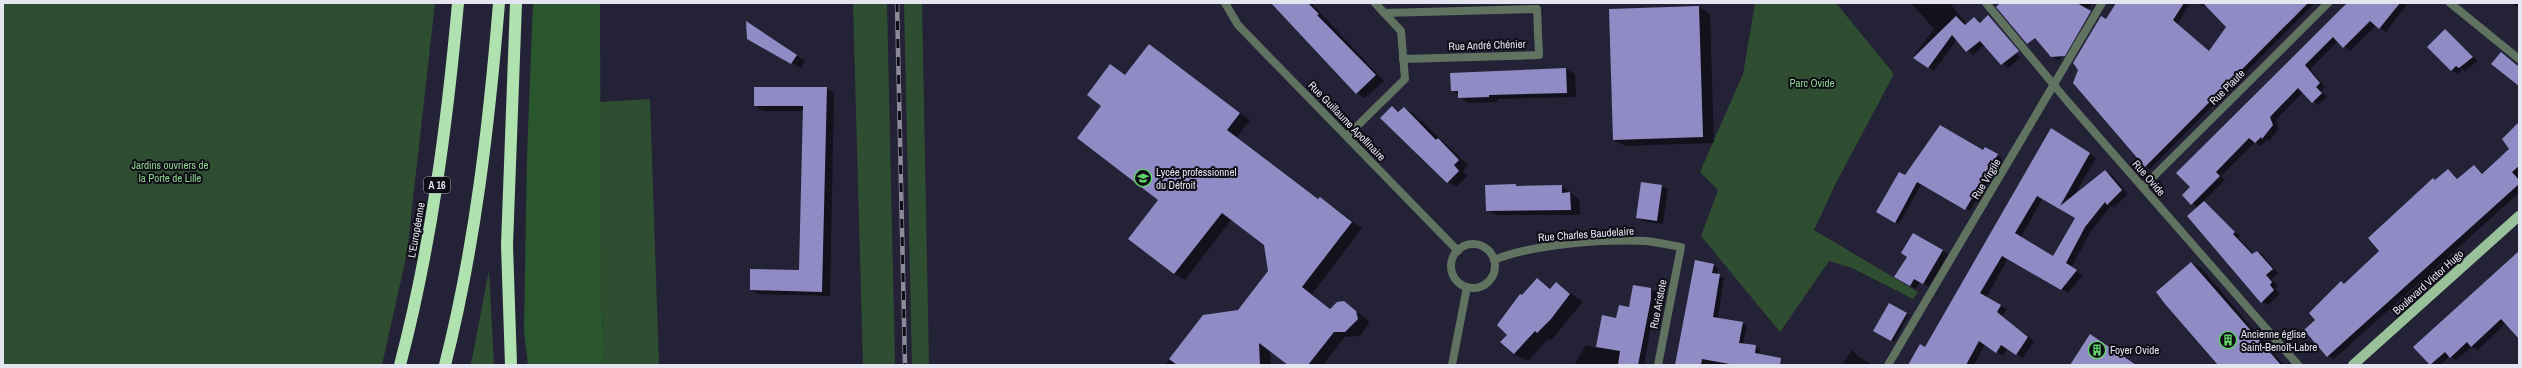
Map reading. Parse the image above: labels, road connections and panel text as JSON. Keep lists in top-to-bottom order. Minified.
{"streets":{"highway":["A 16","L'Européenne"],"main road":["Boulevard Victor Hugo"],"street":["Rue André Chénier","Rue Plaute","Rue Guillaume Apollinaire","Rue Ovide","Rue Virgile","Rue Charles Baudelaire","Rue Aristote"]},"crossings":[["Rue Plaute","Rue Ovide"],["Rue Guillaume Apollinaire","Rue Charles Baudelaire"],["Rue Ovide","Rue Virgile"],["Rue Charles Baudelaire","Rue Aristote"]],"parks":["Parc Ovide","Jardins ouvriers de la Porte de Lille"],"places":{"school or university":["Lycée professionnel du Détroit"],"building":["Ancienne église Saint-Benoît-Labre","Foyer Ovide"]}}
